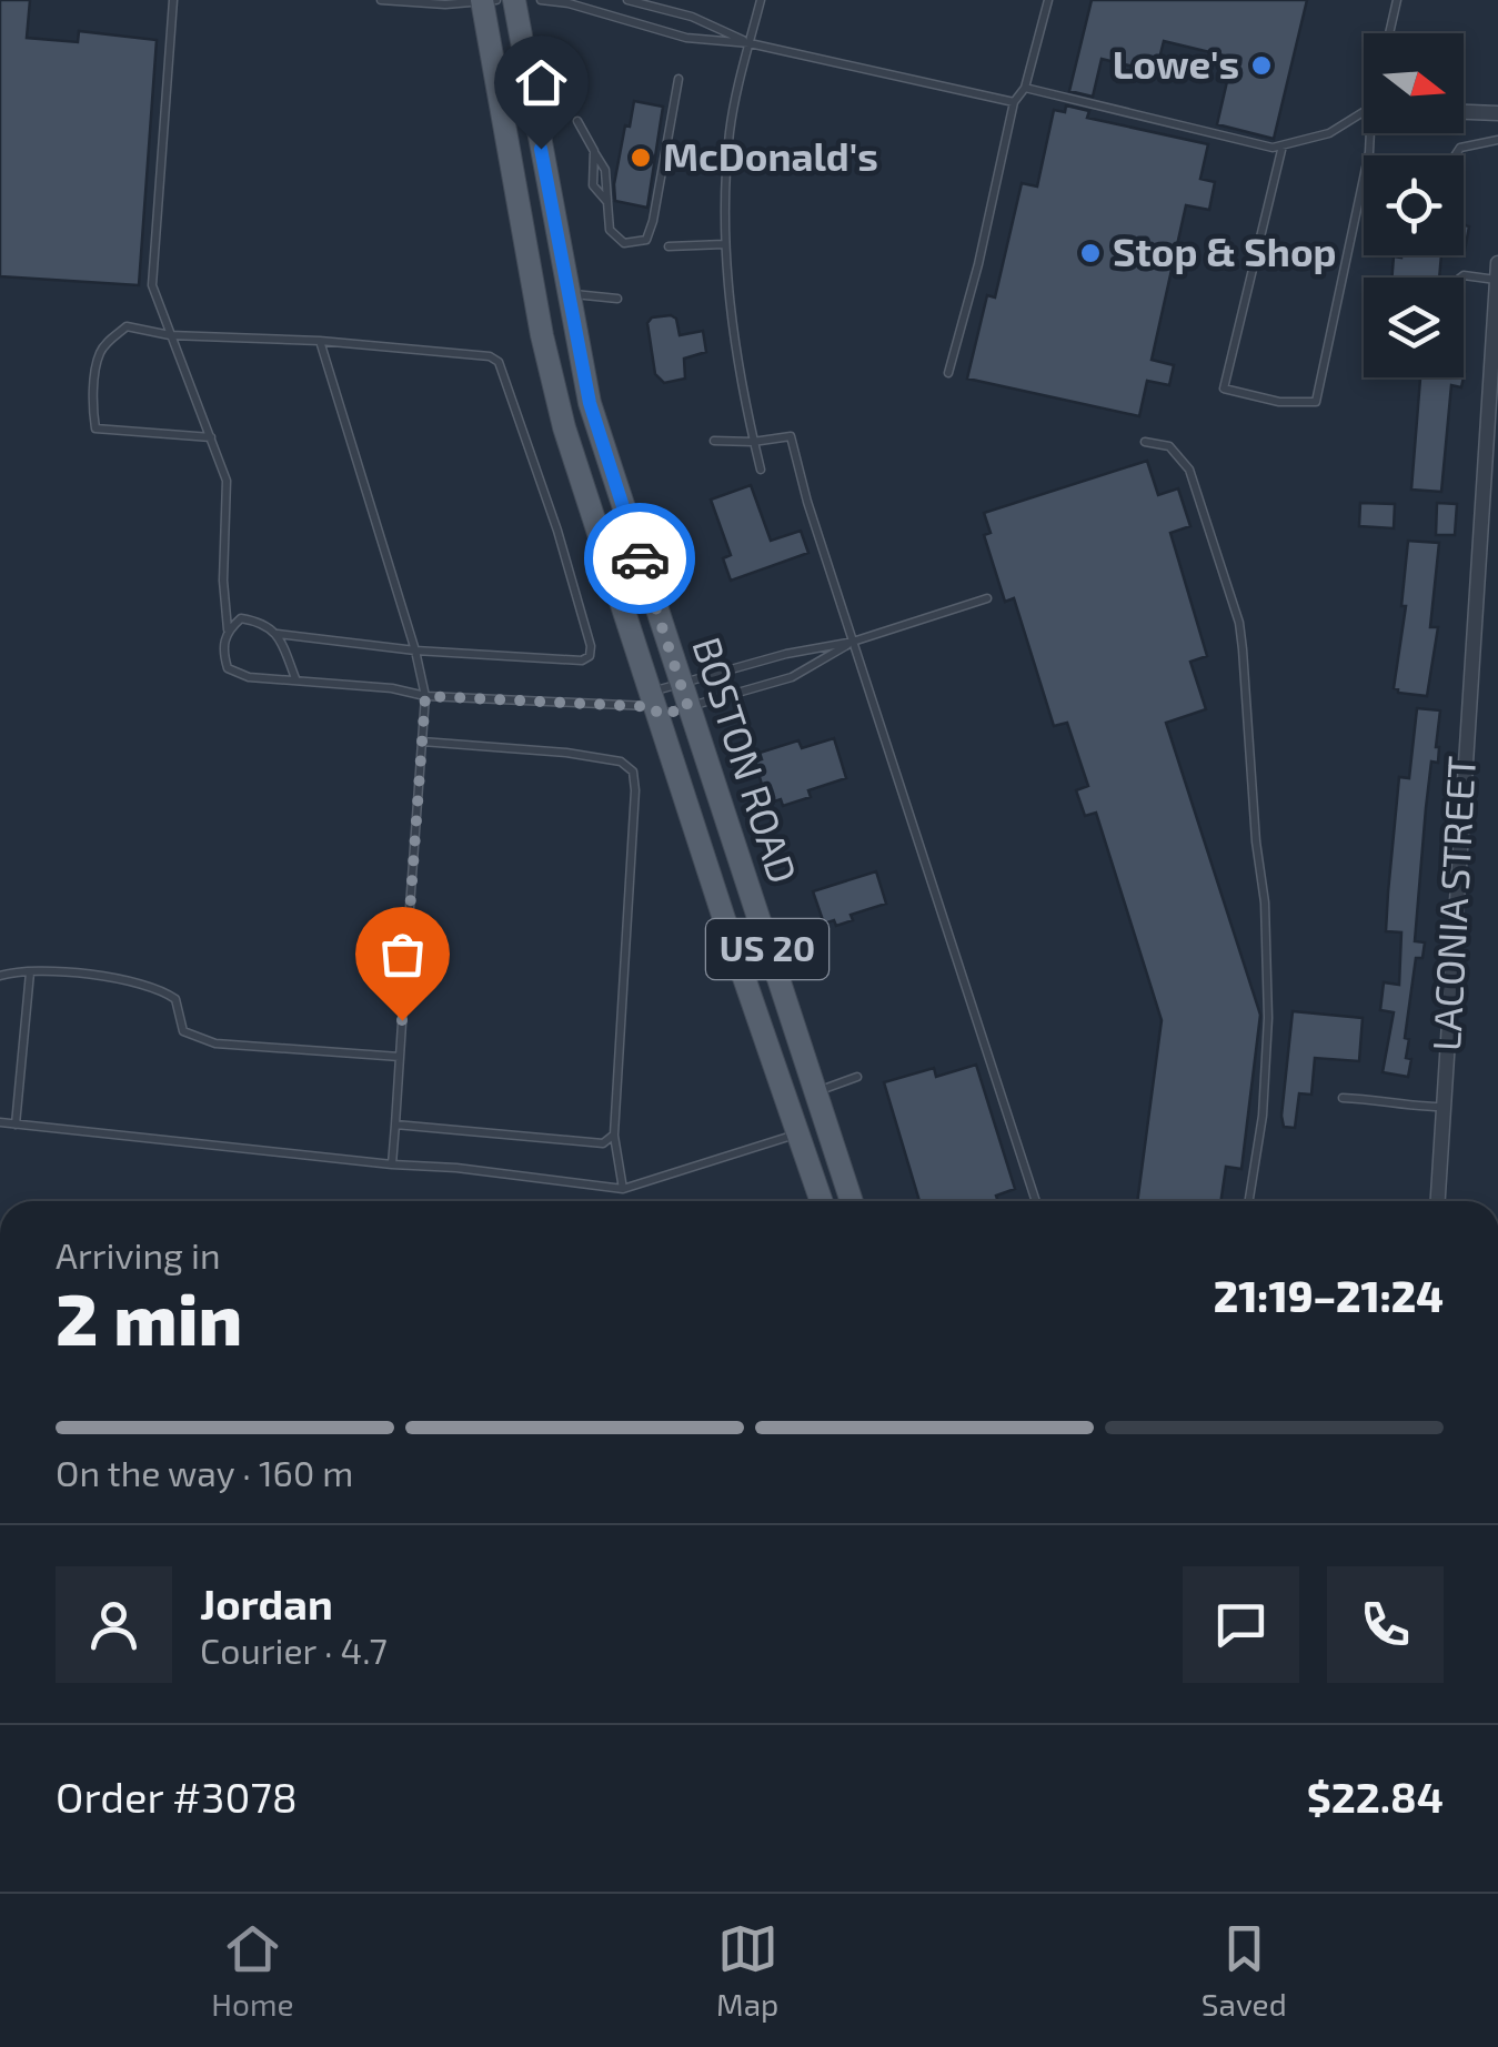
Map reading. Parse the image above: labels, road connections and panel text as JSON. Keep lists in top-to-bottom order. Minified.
{"streets":{"main road":["BOSTON ROAD","US 20"],"street":["LACONIA STREET"]},"places":["Lowe's","McDonald's","Stop & Shop"],"north":"right","page":{"heading":["2 min","Arriving in","21:19–21:24"],"panel":["Jordan","Courier · 4.7","Order #3078","$22.84"],"bar":"On the way · 160 m","tabs":["Home","Map","Saved"]}}
